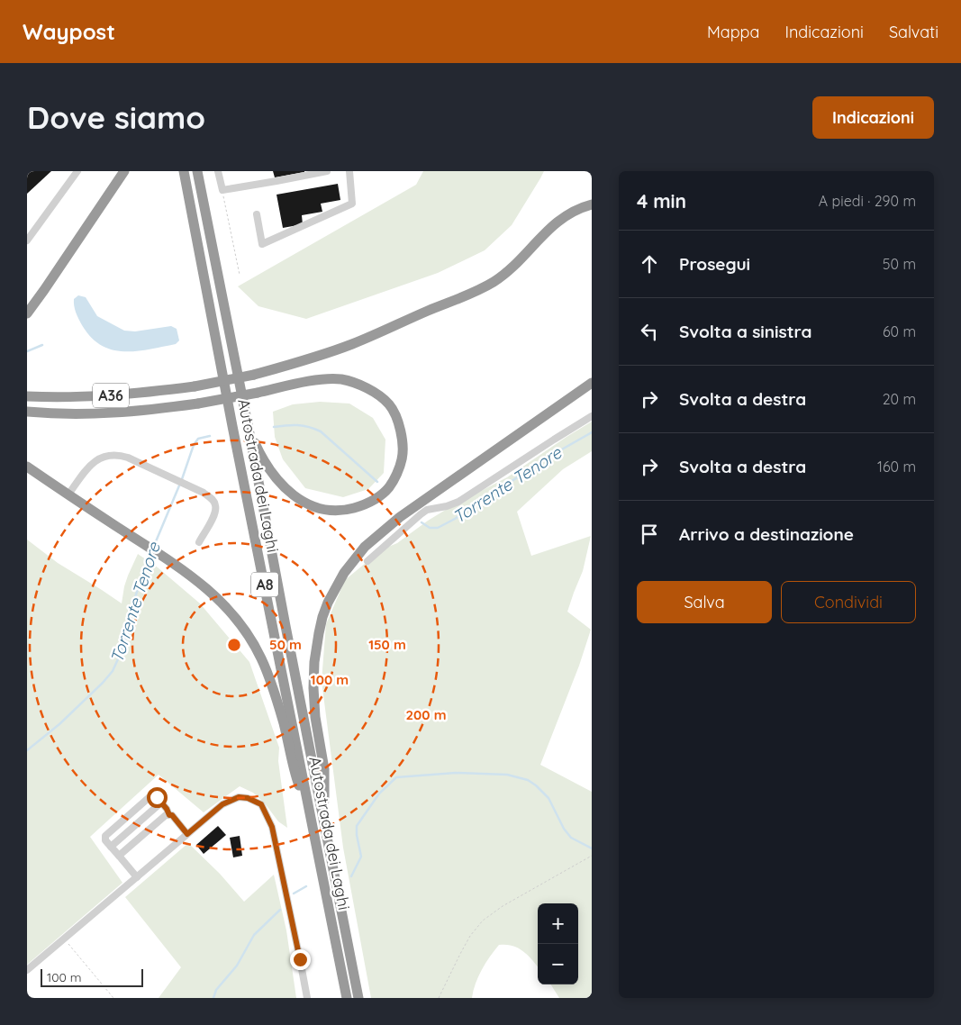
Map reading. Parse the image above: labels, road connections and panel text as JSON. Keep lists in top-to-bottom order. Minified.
{"streets":{"highway":["A36","Autostrada dei Laghi","A8"]},"crossings":[["A36","Autostrada dei Laghi"]],"water":["Torrente Tenore"],"scale_bar":"100 m","page":{"header":"Waypost","nav":["Mappa","Indicazioni","Salvati"],"buttons":["Indicazioni",["Salva","Condividi"]],"title":"Dove siamo","heading":["4 min","A piedi · 290 m"],"list":[["Prosegui","50 m"],["Svolta a sinistra","60 m"],["Svolta a destra","20 m"],["Svolta a destra","160 m"],"Arrivo a destinazione"],"map_buttons":["+","−"],"scale":"100 m"},"rings":["50 m","150 m","100 m","200 m"]}
